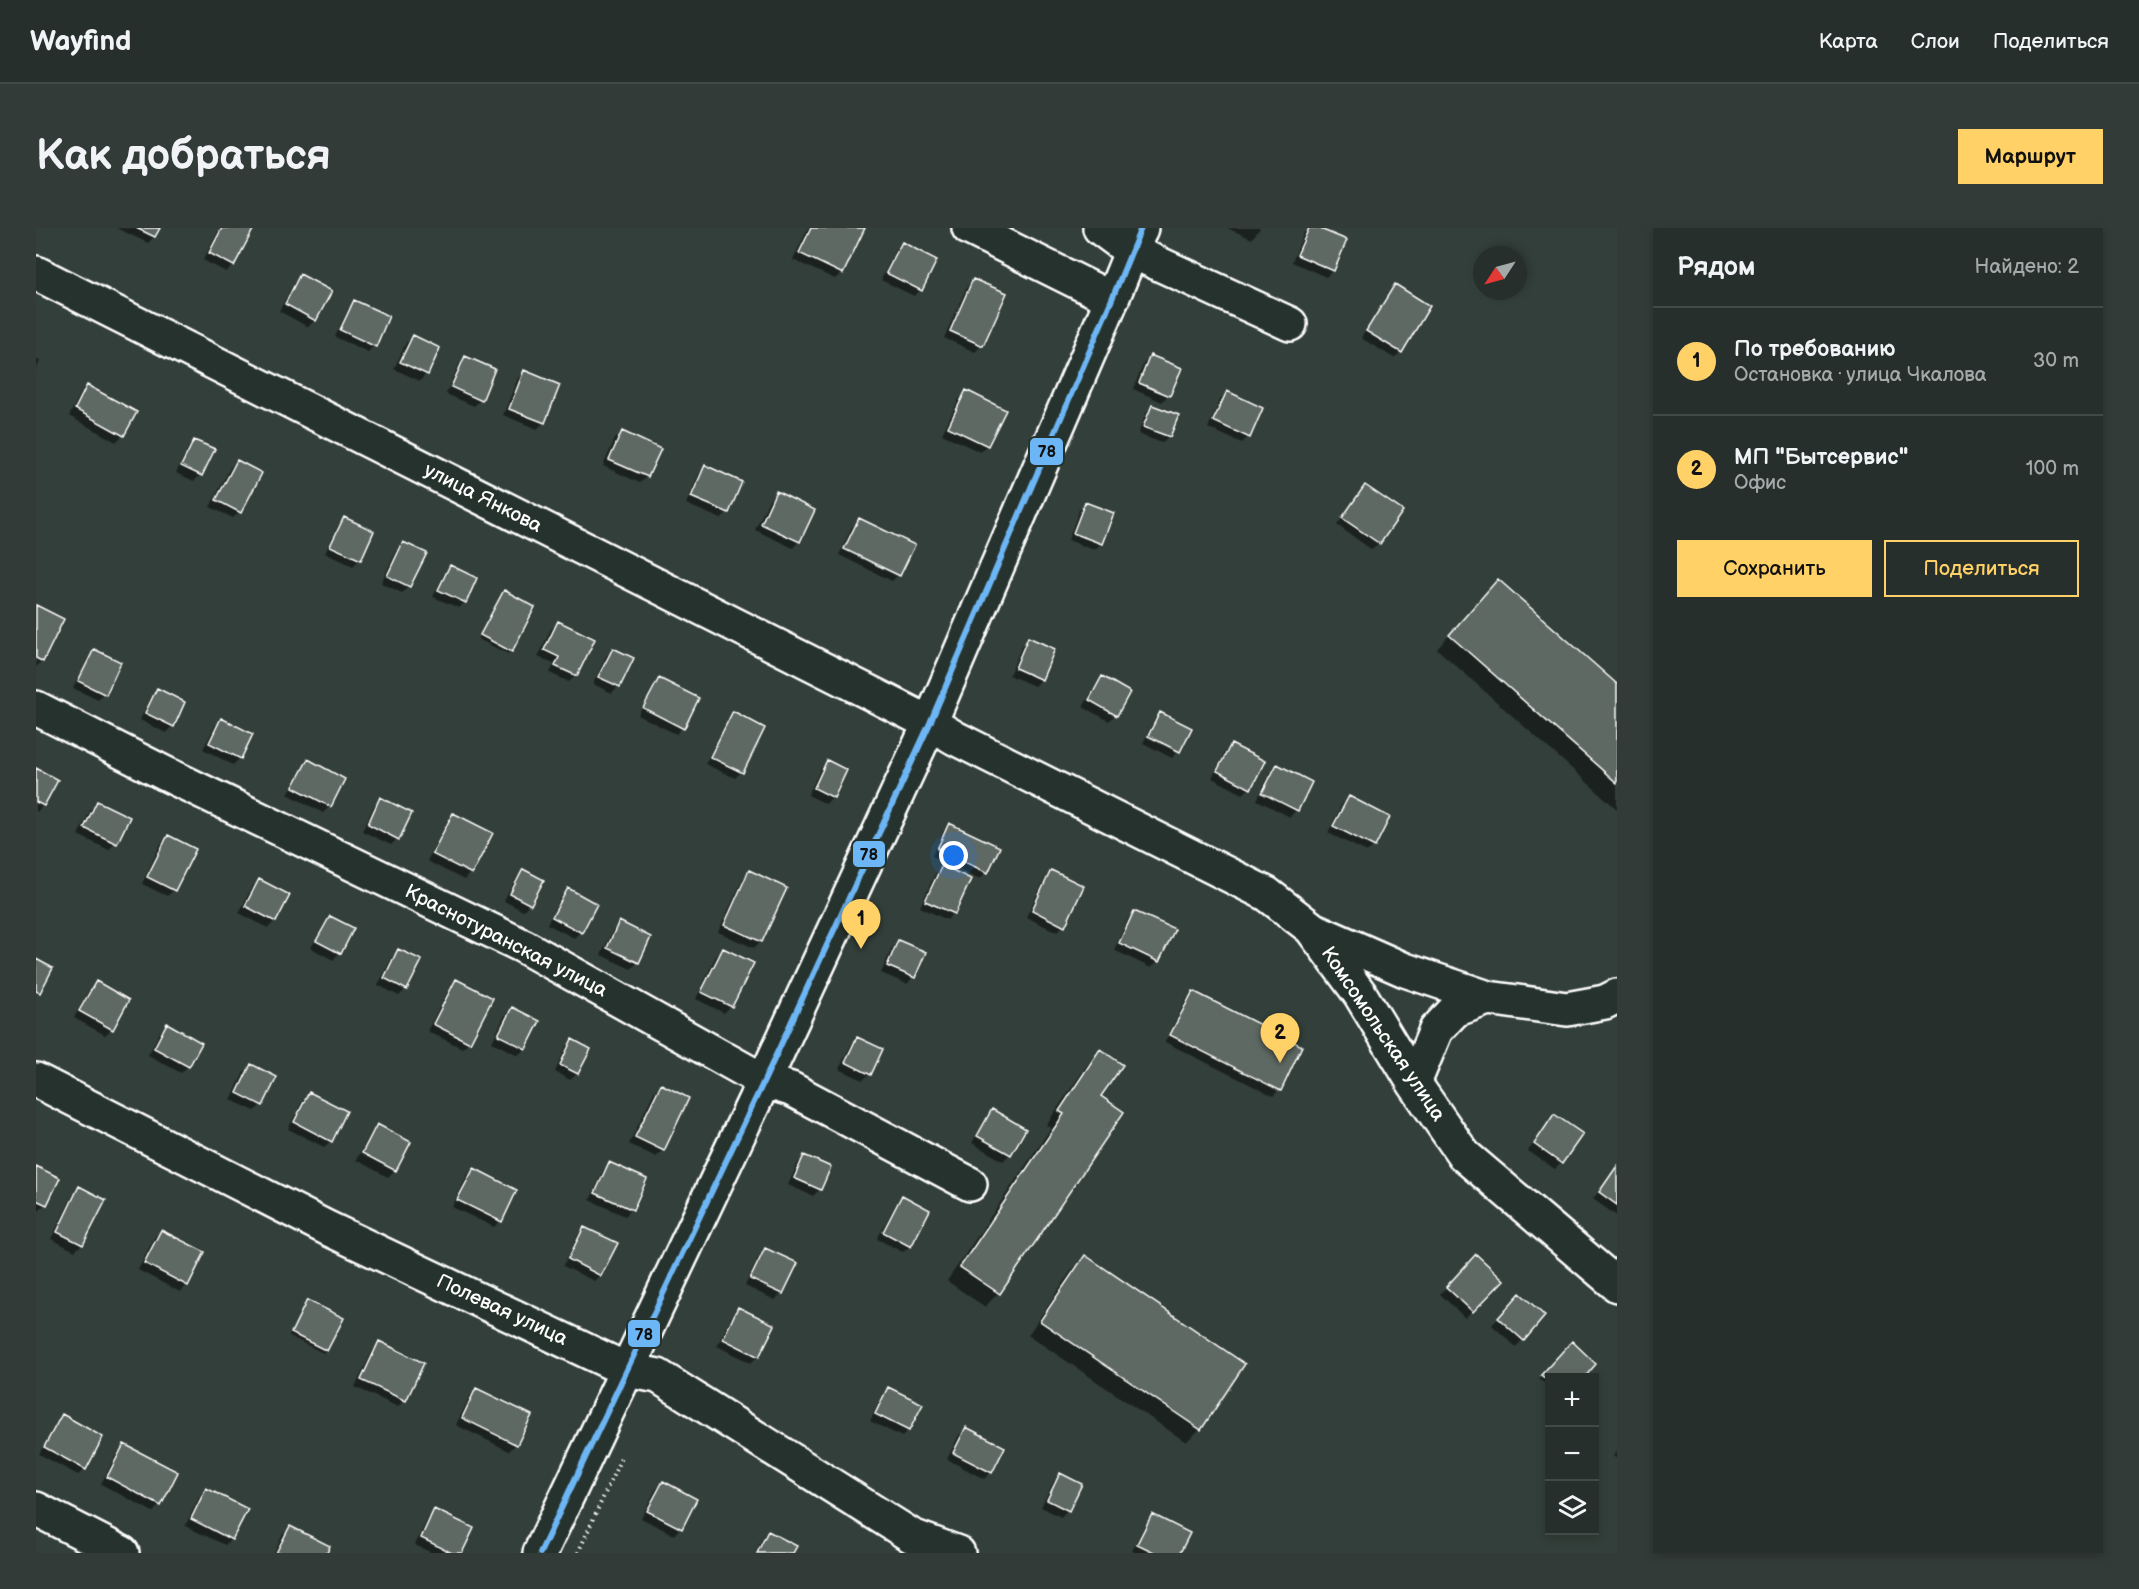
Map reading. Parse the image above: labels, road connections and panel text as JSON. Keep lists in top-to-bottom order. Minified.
{"streets":{"street":["улица Янкова","Краснотуранская улица","Комсомольская улица","Полевая улица"]},"crossings":[["улица Янкова","Комсомольская улица"]],"lines":["transit line 78"],"north":"bottom left","page":{"header":"Wayfind","nav":["Карта","Слои","Поделиться"],"buttons":["Маршрут",["Сохранить","Поделиться"]],"title":"Как добраться","heading":["Рядом","Найдено: 2"],"list":[{"mark":"1","name":"По требованию","note":"Остановка · улица Чкалова","value":"30 m"},{"mark":"2","name":"МП \"Бытсервис\"","note":"Офис","value":"100 m"}],"pins":["1","2"],"map_buttons":["+","−"]}}
